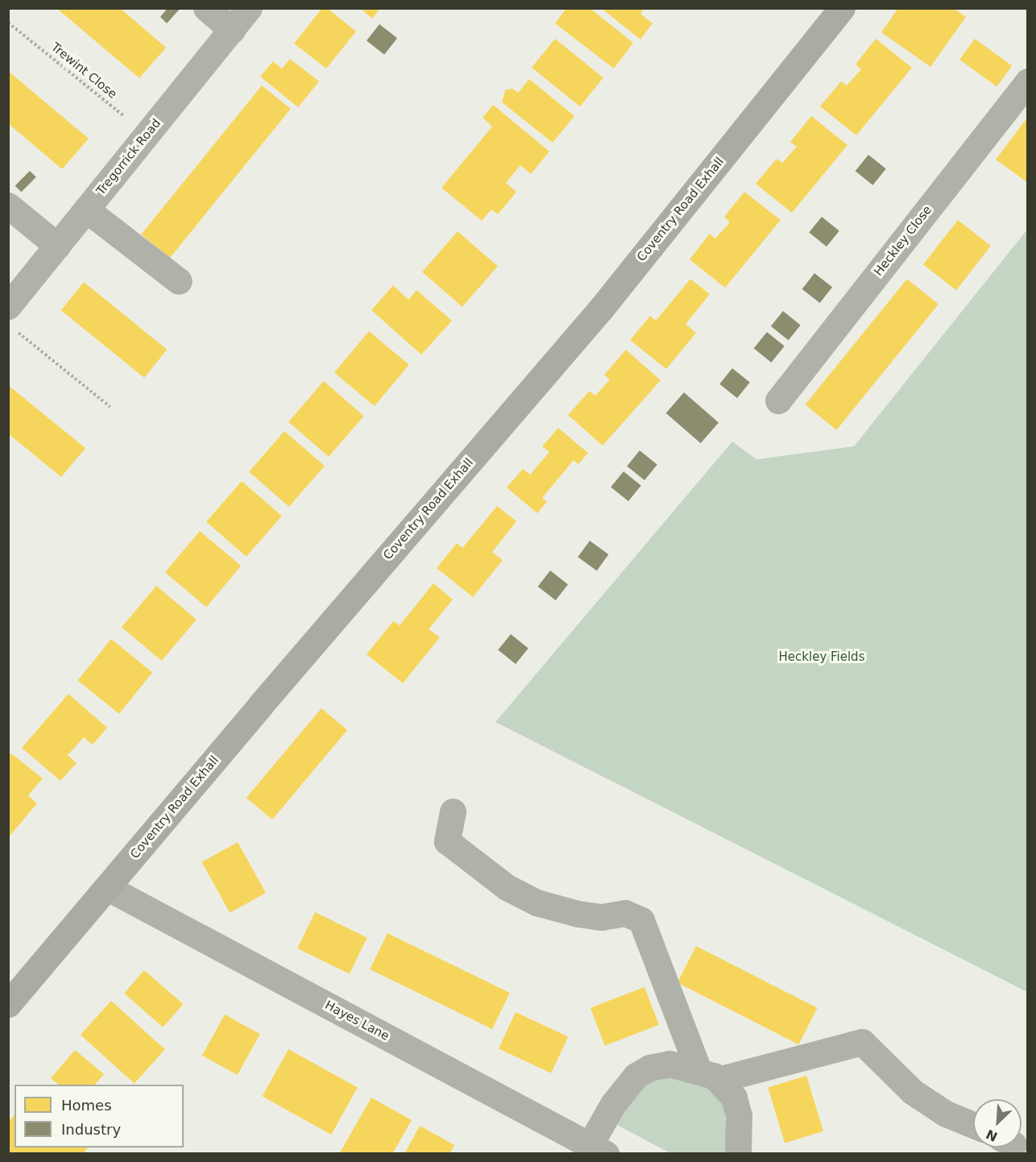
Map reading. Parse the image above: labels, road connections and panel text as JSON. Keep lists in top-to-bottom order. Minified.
{"streets":{"main road":["Coventry Road Exhall"],"street":["Tregorrick Road","Heckley Close","Hayes Lane"],"path":["Trewint Close"]},"crossings":[["Trewint Close","Tregorrick Road"],["Coventry Road Exhall","Hayes Lane"]],"parks":["Heckley Fields"],"legend":["Homes","Industry"],"north":"bottom left"}
